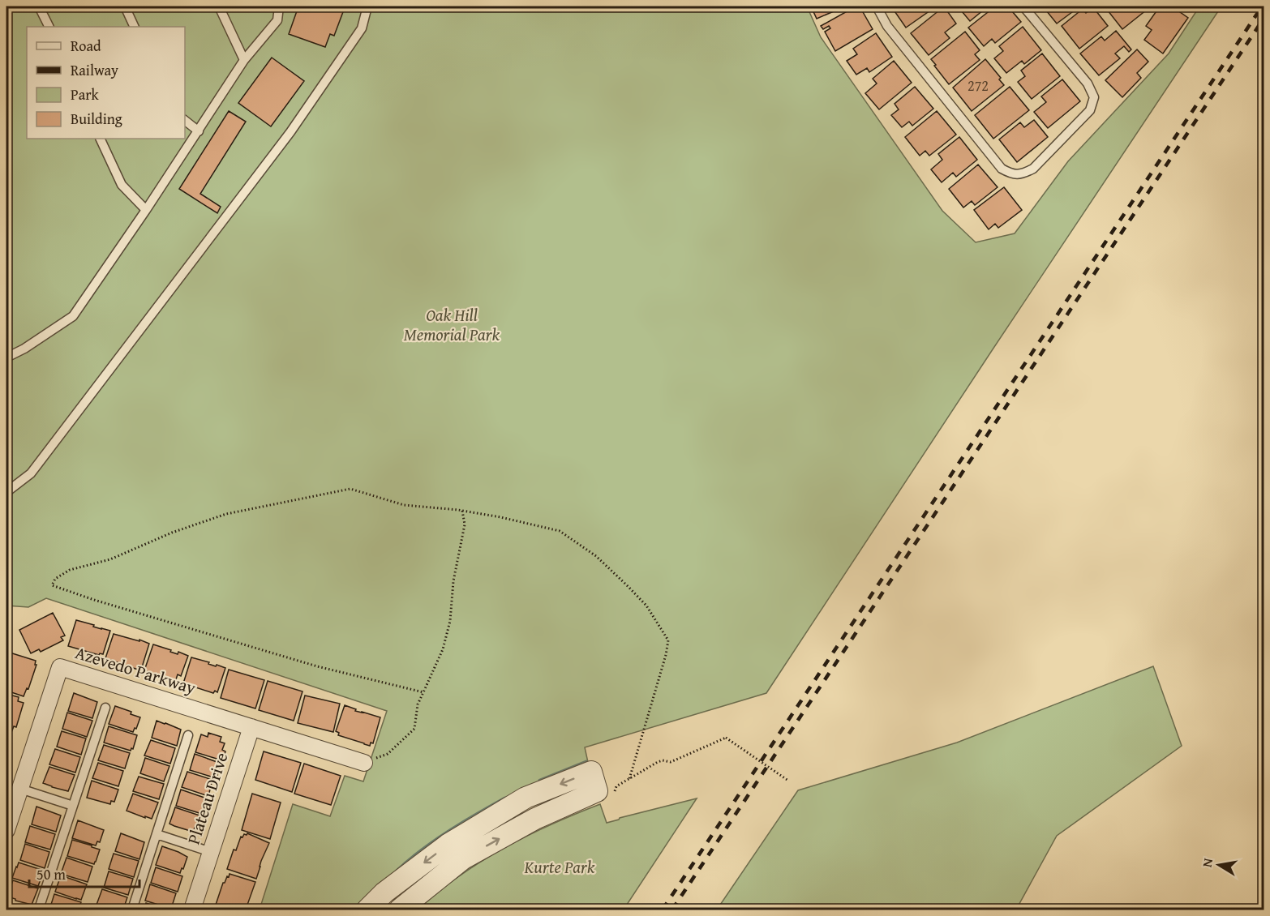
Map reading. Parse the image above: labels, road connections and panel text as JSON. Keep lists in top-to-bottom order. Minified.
{"streets":{"street":["Azevedo Parkway","Plateau Drive"]},"crossings":[["Azevedo Parkway","Plateau Drive"]],"parks":["Oak Hill Memorial Park","Kurte Park"],"house_numbers":["272"],"legend":["Road","Railway","Park","Building"],"scale_bar":"50 m","north":"left"}
